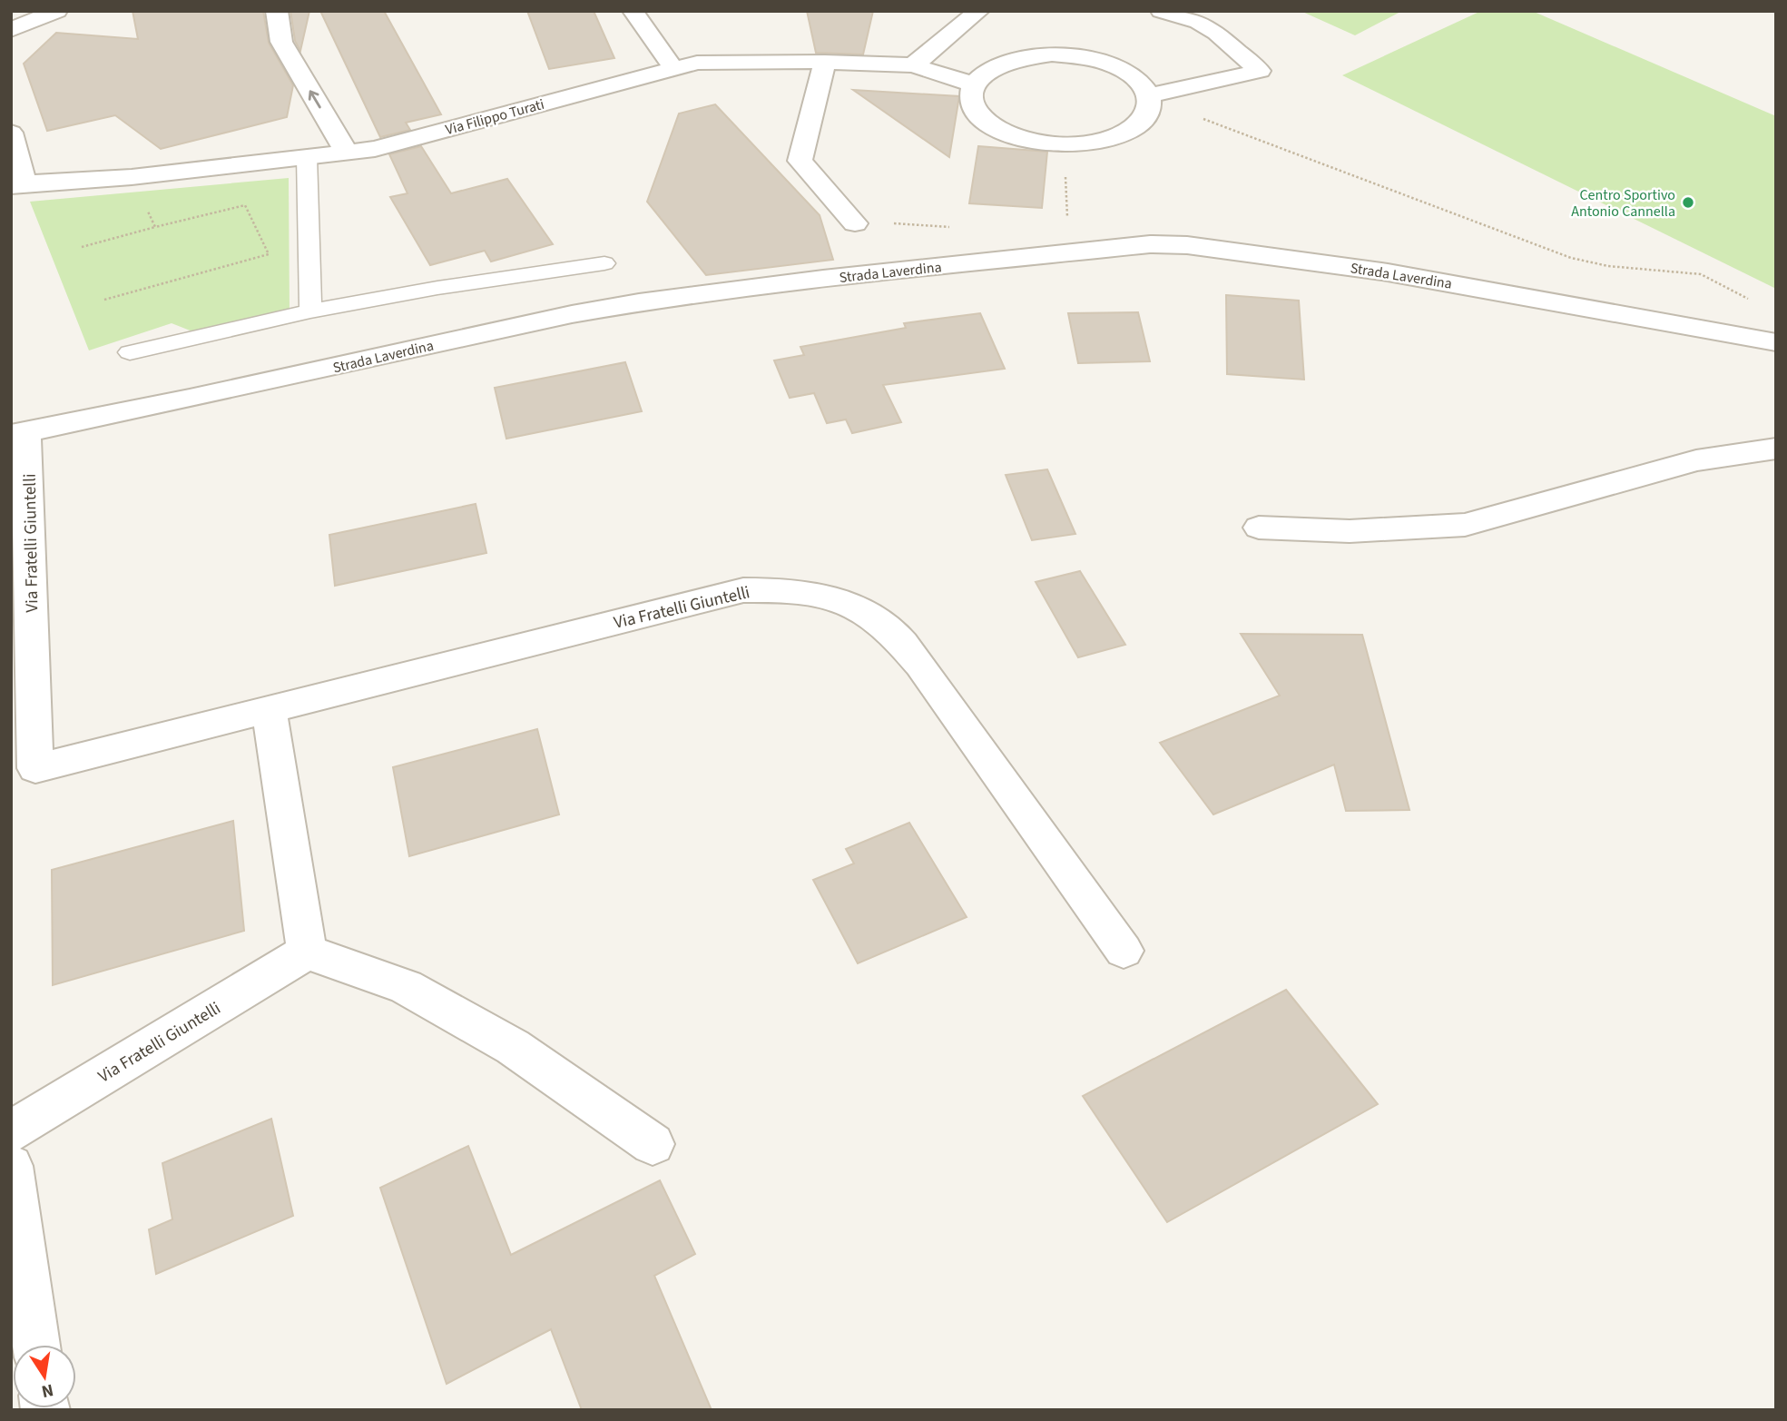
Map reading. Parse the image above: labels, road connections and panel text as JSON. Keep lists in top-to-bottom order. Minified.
{"streets":{"street":["Via Filippo Turati","Strada Laverdina","Via Fratelli Giuntelli"]},"crossings":[["Strada Laverdina","Via Fratelli Giuntelli"]],"places":["Centro Sportivo Antonio Cannella"],"north":"bottom"}
